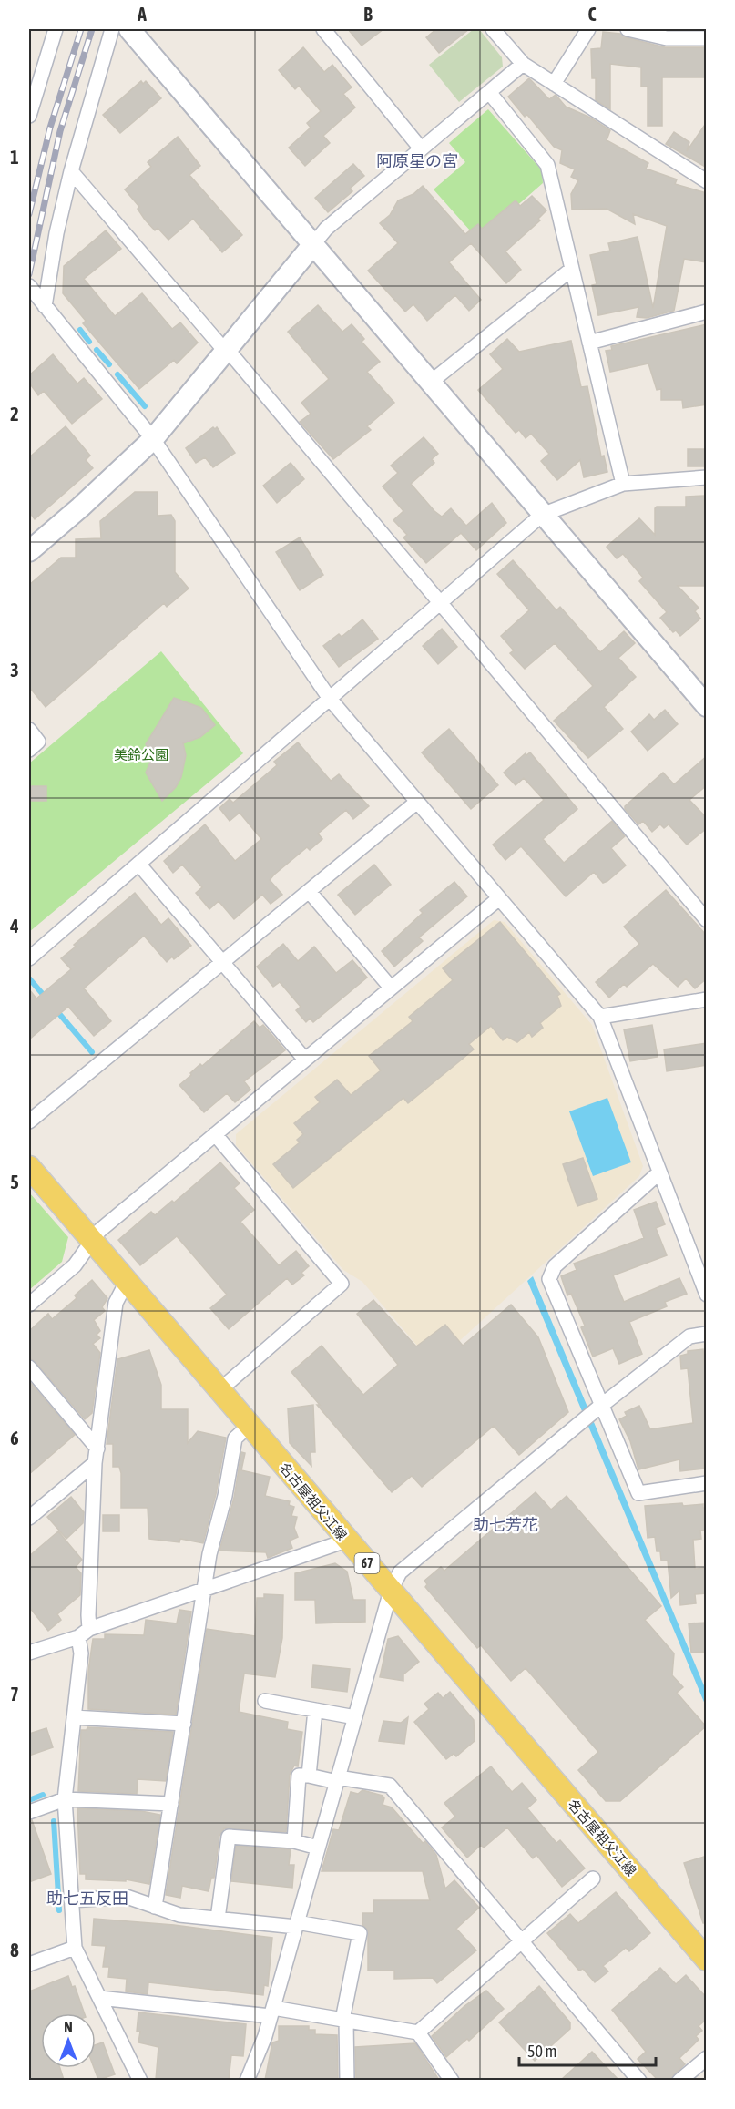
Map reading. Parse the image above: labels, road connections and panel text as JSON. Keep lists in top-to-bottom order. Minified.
{"streets":{"main road":["名古屋祖父江線","67"]},"districts":["阿原星の宮","助七芳花","助七五反田"],"parks":["美鈴公園"],"scale_bar":"50 m","north":"top","grid":{"columns":["A","B","C"],"rows":["1","2","3","4","5","6","7","8"]}}
